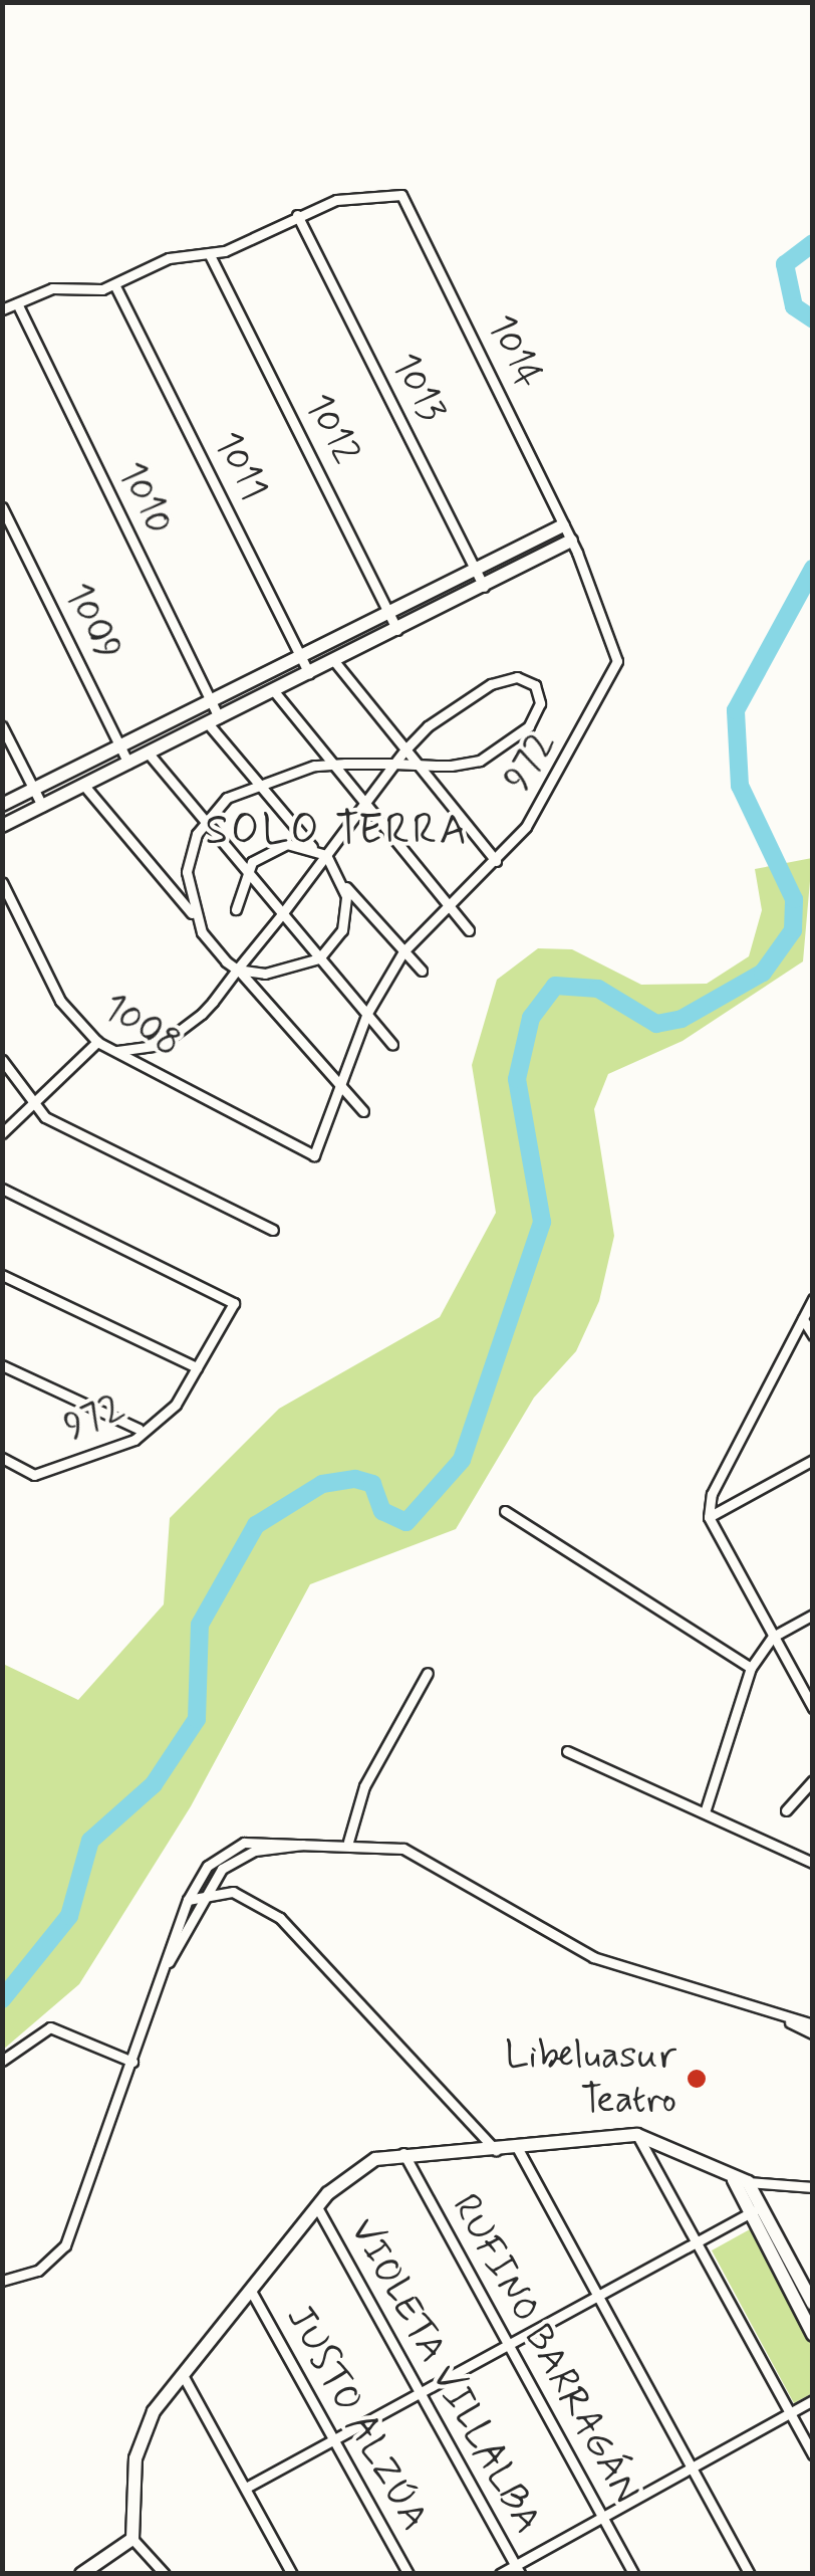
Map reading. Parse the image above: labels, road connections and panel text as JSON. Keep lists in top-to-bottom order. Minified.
{"streets":{"street":["1014","1013","1012","1011","1010","1009","972","1008","RUFINO BARRAGÁN","VIOLETA VILLALBA","JUSTO ALZÚA"]},"crossings":[["1014","1013"],["1014","972"],["972","1008"]],"districts":["SOLO TERRA"],"places":["Libeluasur Teatro"]}
